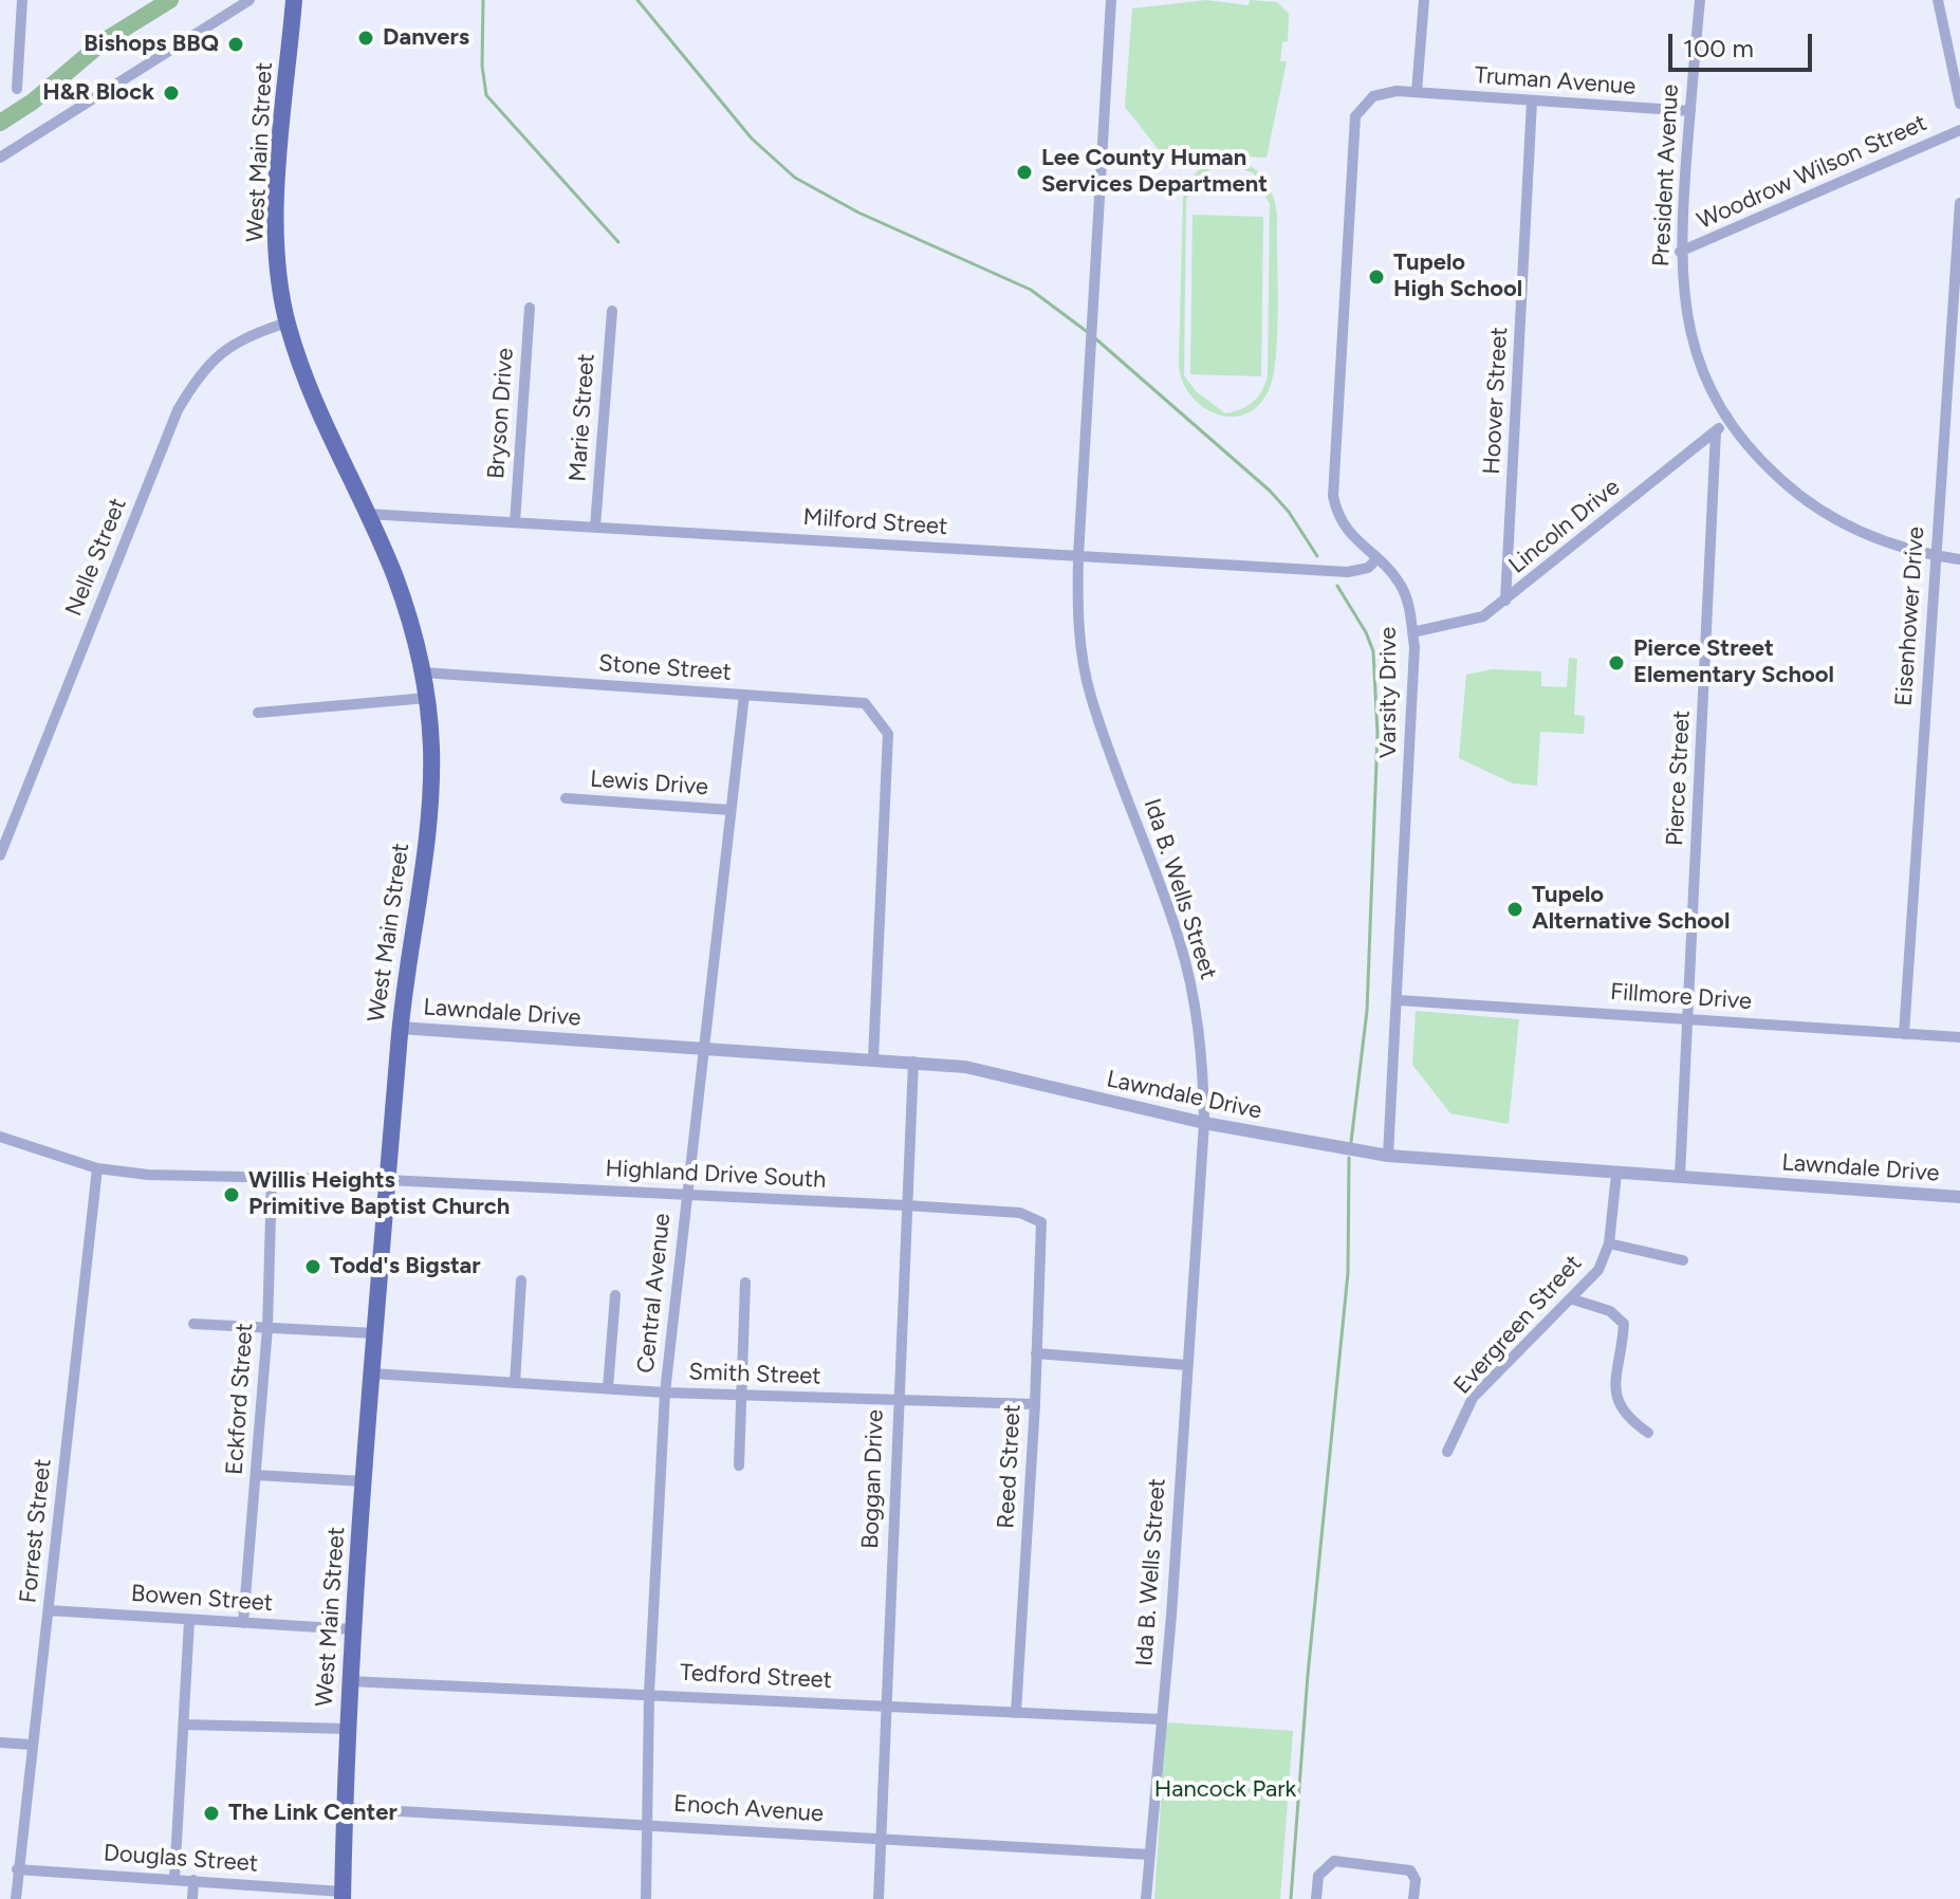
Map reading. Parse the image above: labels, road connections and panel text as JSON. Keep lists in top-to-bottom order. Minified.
{"streets":{"main road":["West Main Street"],"street":["Truman Avenue","Woodrow Wilson Street","President Avenue","Hoover Street","Bryson Drive","Marie Street","Milford Street","Lincoln Drive","Nelle Street","Eisenhower Drive","Stone Street","Varsity Drive","Pierce Street","Lewis Drive","Ida B. Wells Street","Fillmore Drive","Lawndale Drive","Highland Drive South","Central Avenue","Evergreen Street","Smith Street","Eckford Street","Reed Street","Boggan Drive","Forrest Street","Bowen Street","Tedford Street","Enoch Avenue","Douglas Street"]},"crossings":[["Truman Avenue","President Avenue"],["Truman Avenue","Hoover Street"],["Truman Avenue","Varsity Drive"],["West Main Street","Milford Street"],["West Main Street","Nelle Street"],["West Main Street","Stone Street"],["West Main Street","Lawndale Drive"],["West Main Street","Highland Drive South"],["West Main Street","Smith Street"],["West Main Street","Bowen Street"],["West Main Street","Tedford Street"],["West Main Street","Enoch Avenue"],["West Main Street","Douglas Street"],["Woodrow Wilson Street","President Avenue"],["President Avenue","Lincoln Drive"],["President Avenue","Eisenhower Drive"],["Hoover Street","Lincoln Drive"],["Bryson Drive","Milford Street"],["Marie Street","Milford Street"],["Milford Street","Varsity Drive"],["Milford Street","Ida B. Wells Street"],["Lincoln Drive","Varsity Drive"],["Lincoln Drive","Pierce Street"],["Eisenhower Drive","Fillmore Drive"],["Stone Street","Lawndale Drive"],["Stone Street","Central Avenue"],["Varsity Drive","Fillmore Drive"],["Varsity Drive","Lawndale Drive"],["Pierce Street","Fillmore Drive"],["Pierce Street","Lawndale Drive"],["Lewis Drive","Central Avenue"],["Ida B. Wells Street","Lawndale Drive"],["Ida B. Wells Street","Tedford Street"],["Ida B. Wells Street","Enoch Avenue"],["Lawndale Drive","Central Avenue"],["Lawndale Drive","Evergreen Street"],["Lawndale Drive","Boggan Drive"],["Highland Drive South","Central Avenue"],["Highland Drive South","Eckford Street"],["Highland Drive South","Reed Street"],["Highland Drive South","Boggan Drive"],["Highland Drive South","Forrest Street"],["Central Avenue","Smith Street"],["Central Avenue","Tedford Street"],["Central Avenue","Enoch Avenue"],["Smith Street","Reed Street"],["Smith Street","Boggan Drive"],["Eckford Street","Bowen Street"],["Reed Street","Tedford Street"],["Boggan Drive","Tedford Street"],["Boggan Drive","Enoch Avenue"],["Forrest Street","Bowen Street"],["Forrest Street","Douglas Street"]],"parks":["Hancock Park"],"places":["Danvers","Bishops BBQ","H&R Block","Lee County Human Services Department","Tupelo High School","Pierce Street Elementary School","Tupelo Alternative School","Willis Heights Primitive Baptist Church","Todd's Bigstar","The Link Center"],"scale_bar":"100 m"}
